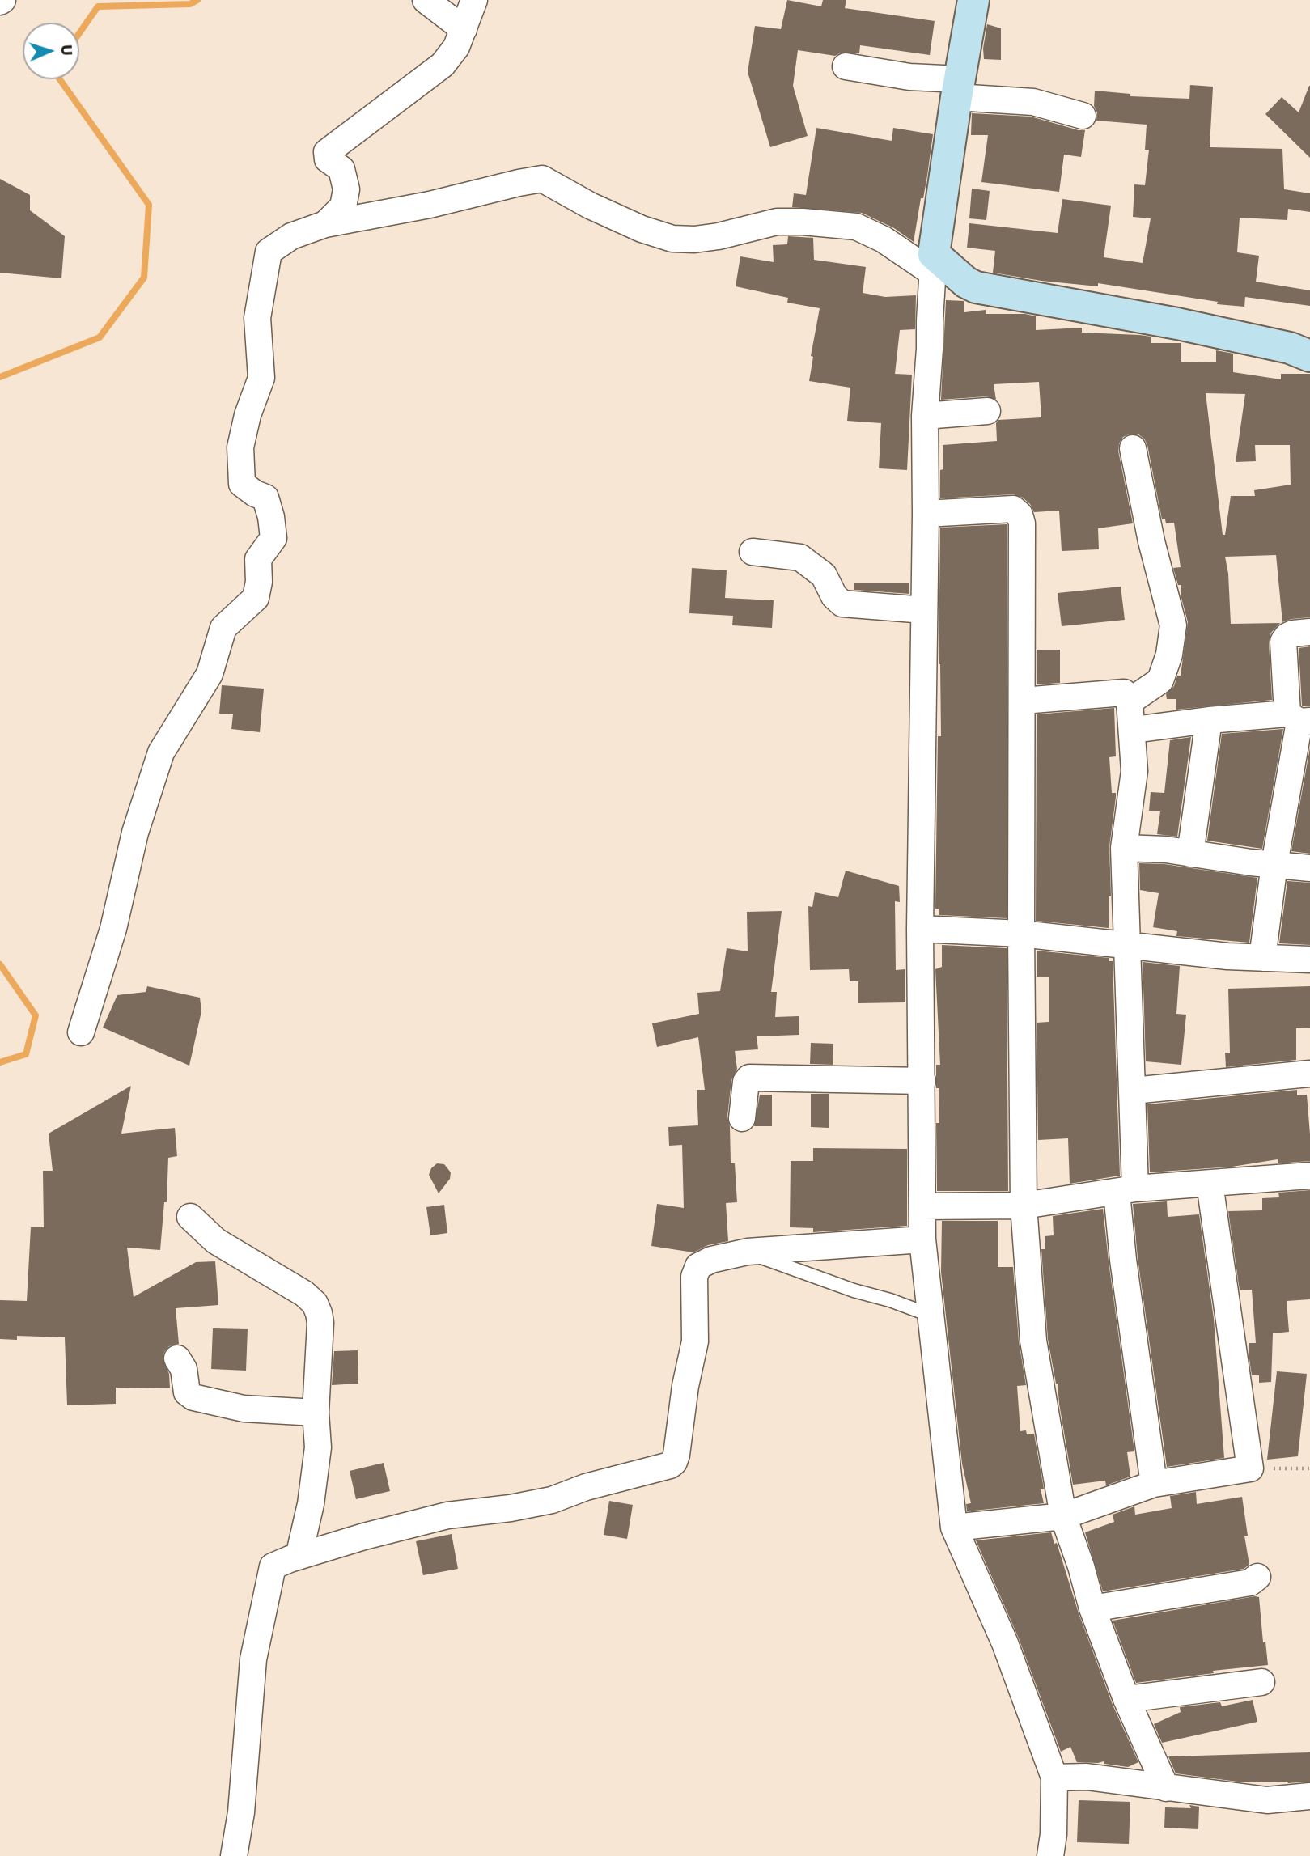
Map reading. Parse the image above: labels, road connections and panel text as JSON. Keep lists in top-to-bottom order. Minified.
{"north":"right"}
